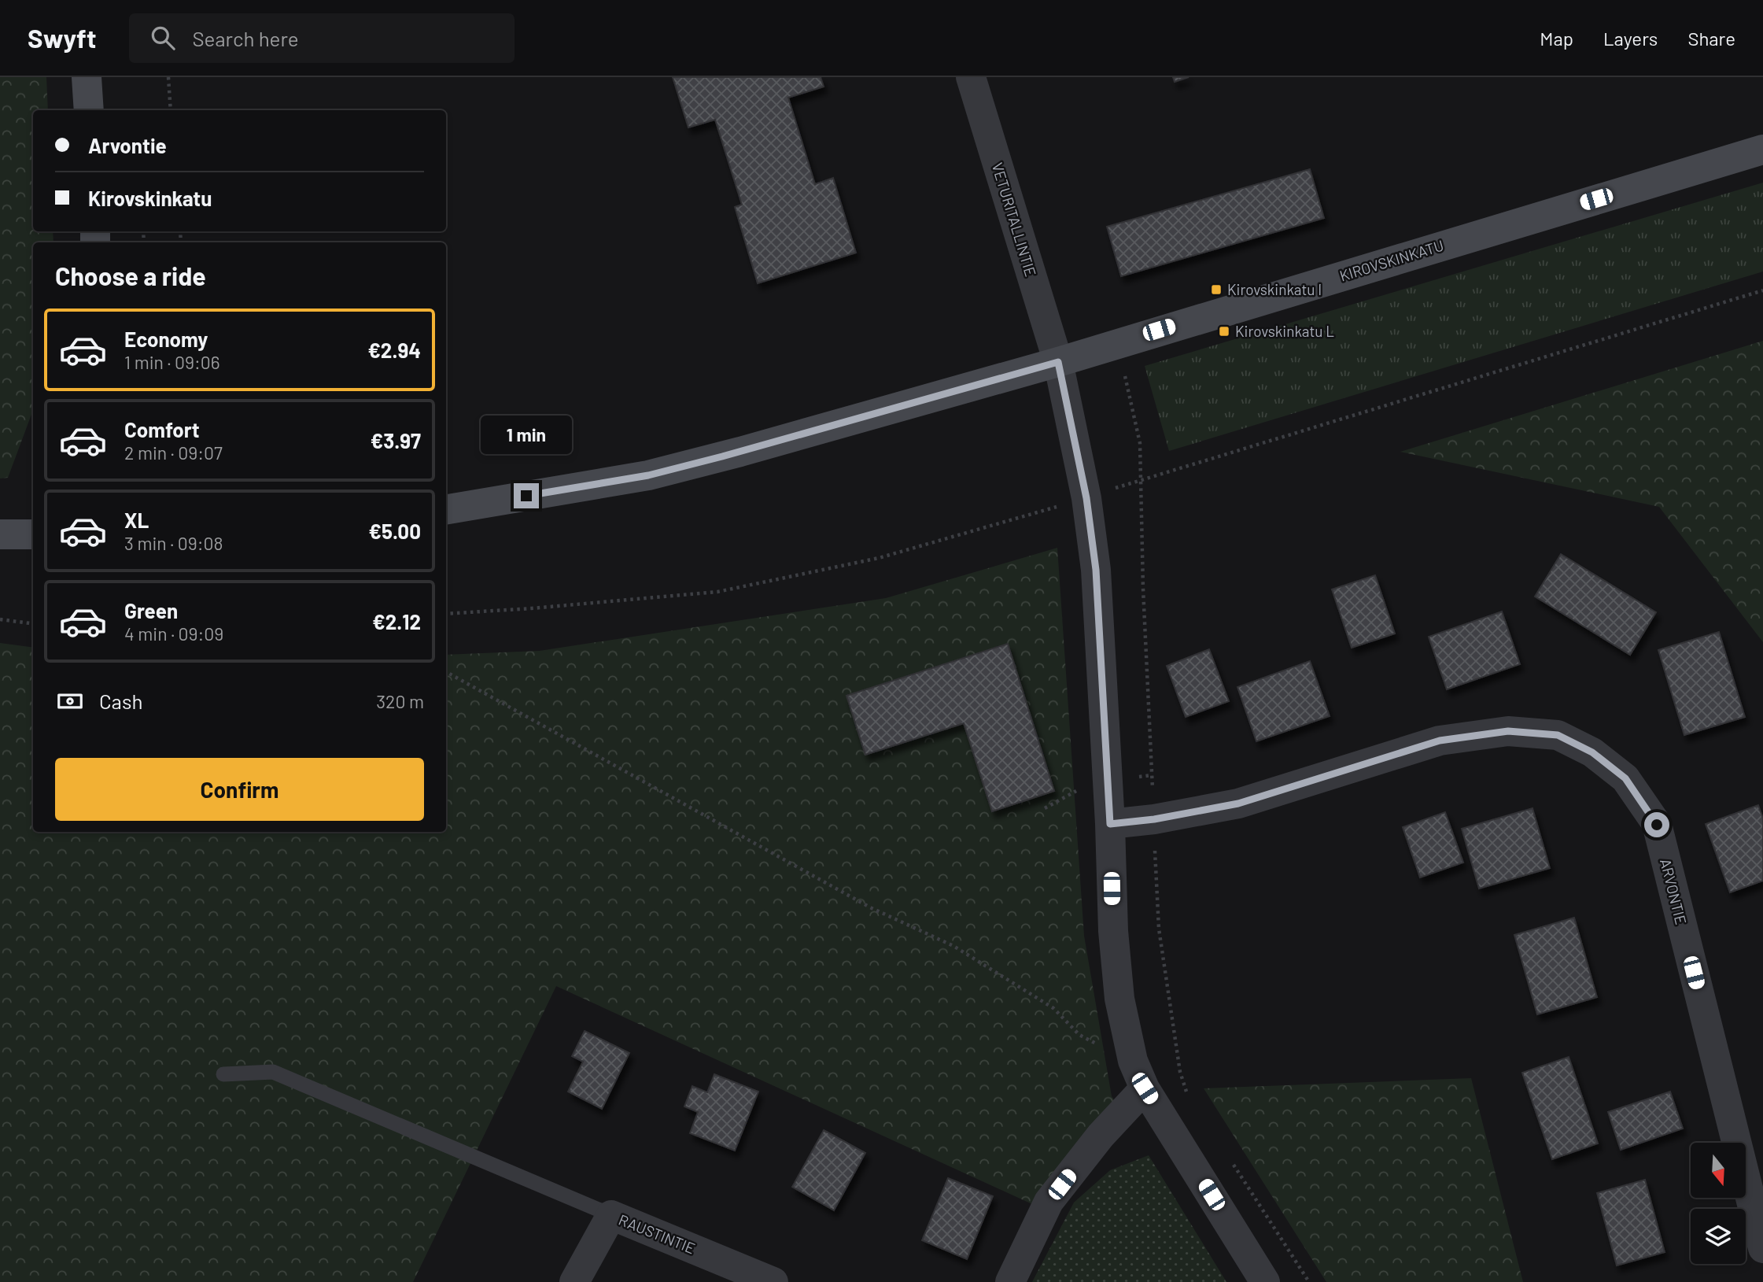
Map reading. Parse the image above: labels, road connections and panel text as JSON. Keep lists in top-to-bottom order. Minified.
{"streets":{"street":["VETURITALLINTIE","KIROVSKINKATU","ARVONTIE","RAUSTINTIE"]},"crossings":[["VETURITALLINTIE","KIROVSKINKATU"],["VETURITALLINTIE","ARVONTIE"]],"places":{"transit":["Kirovskinkatu I","Kirovskinkatu L"]},"north":"bottom","page":{"header":"Swyft","search":"Search here","nav":["Map","Layers","Share"],"banner":["Arvontie","Kirovskinkatu"],"heading":"Choose a ride","list":[{"name":"Economy","note":"1 min · 09:06","value":"€2.94"},{"name":"Comfort","note":"2 min · 09:07","value":"€3.97"},{"name":"XL","note":"3 min · 09:08","value":"€5.00"},{"name":"Green","note":"4 min · 09:09","value":"€2.12"}],"bubble":"1 min","pay":["Cash","320 m"],"buttons":"Confirm"}}
